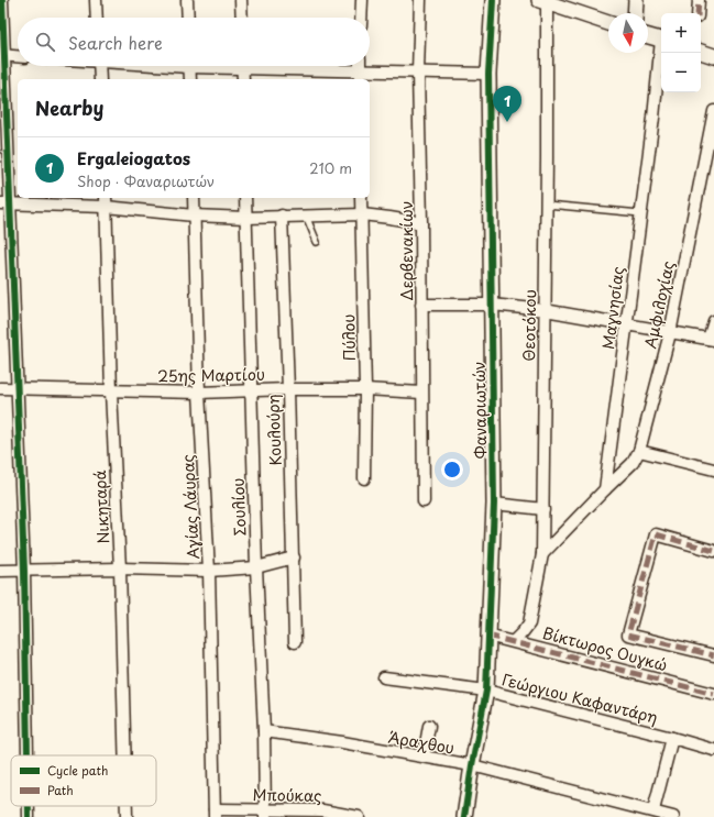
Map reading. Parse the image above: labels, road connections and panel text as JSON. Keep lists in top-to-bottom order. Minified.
{"streets":{"street":["Δερβενακίων","Αμφιλοχίας","Μαγνησίας","Θεοτόκου","Πύλου","25ης Μαρτίου","Φαναριωτών","Κουλούρη","Νικηταρά","Αγίας Λάυρας","Σουλίου","Βίκτωρος Ουγκώ","Γεώργιου Καφαντάρη","Άραχθου","Μπούκας"]},"crossings":[["Δερβενακίων","25ης Μαρτίου"],["Αμφιλοχίας","Μαγνησίας"],["Θεοτόκου","Βίκτωρος Ουγκώ"],["Πύλου","25ης Μαρτίου"],["25ης Μαρτίου","Κουλούρη"],["25ης Μαρτίου","Νικηταρά"],["25ης Μαρτίου","Αγίας Λάυρας"],["25ης Μαρτίου","Σουλίου"],["Φαναριωτών","Βίκτωρος Ουγκώ"],["Φαναριωτών","Γεώργιου Καφαντάρη"],["Φαναριωτών","Άραχθου"],["Αγίας Λάυρας","Μπούκας"],["Σουλίου","Άραχθου"],["Σουλίου","Μπούκας"]],"legend":["Cycle path","Path"],"north":"bottom","page":{"map_buttons":["+","−"],"search":"Search here","heading":"Nearby","pins":"1","list":[{"mark":"1","name":"Ergaleiogatos","note":"Shop · Φαναριωτών","value":"210 m"}]}}
